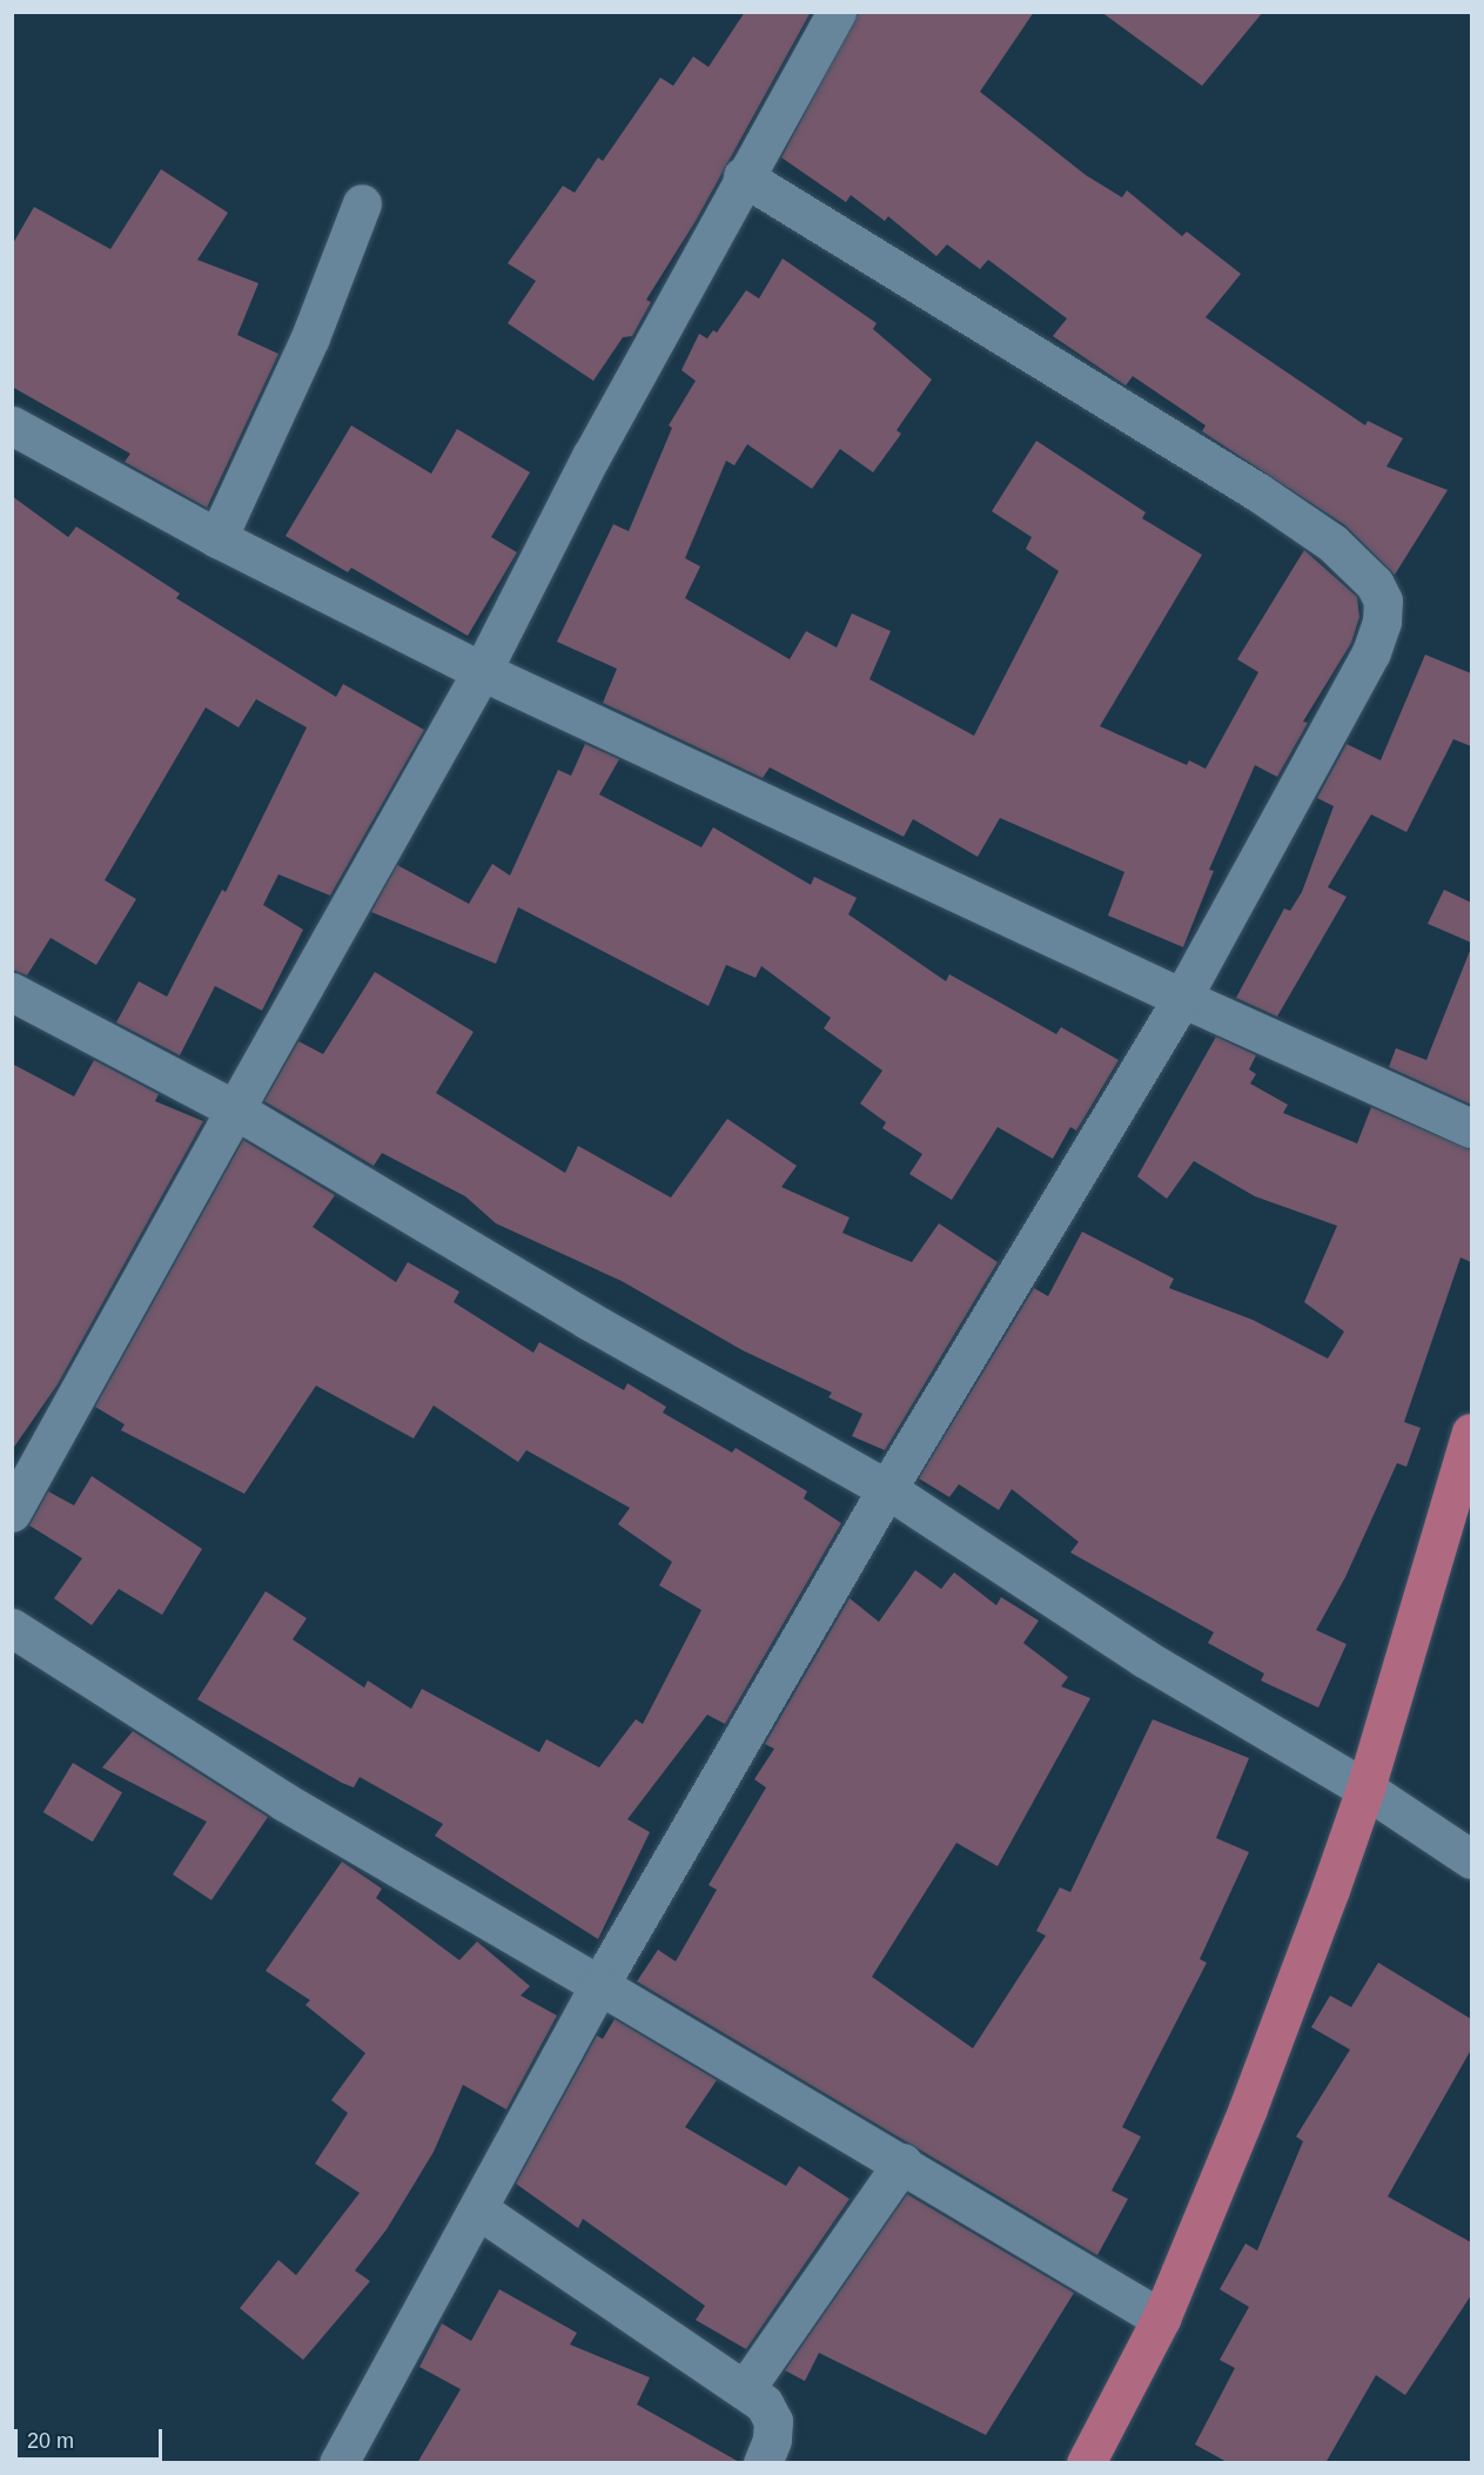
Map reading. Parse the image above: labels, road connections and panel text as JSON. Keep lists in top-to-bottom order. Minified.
{"scale_bar":"20 m"}
